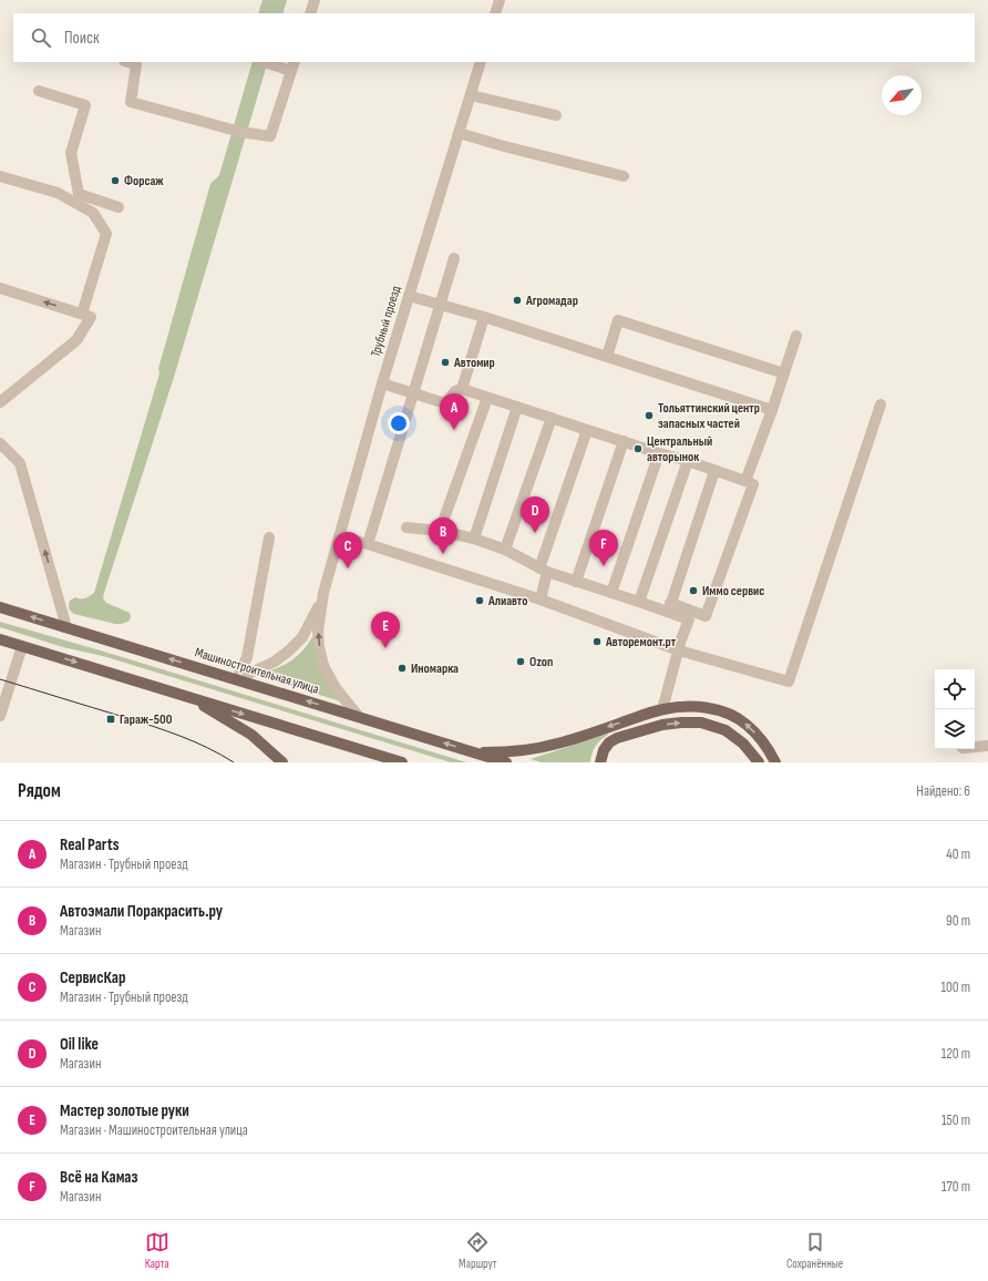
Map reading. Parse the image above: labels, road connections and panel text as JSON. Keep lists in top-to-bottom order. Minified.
{"streets":{"main road":["Машиностроительная улица"],"street":["Трубный проезд"]},"places":{"other":["Форсаж","Агромадар","Автомир","Тольяттинский центр запасных частей","Центральный авторынок","Иммо сервис","Алиавто","Авторемонт.рт","Ozon","Иномарка"],"transit":["Гараж-500"]},"north":"bottom left","page":{"search":"Поиск","pins":["A","D","B","F","C","E"],"heading":["Рядом","Найдено: 6"],"list":[{"mark":"A","name":"Real Parts","note":"Магазин · Трубный проезд","value":"40 m"},{"mark":"B","name":"Автоэмали Поракрасить.ру","note":"Магазин","value":"90 m"},{"mark":"C","name":"СервисКар","note":"Магазин · Трубный проезд","value":"100 m"},{"mark":"D","name":"Oil like","note":"Магазин","value":"120 m"},{"mark":"E","name":"Мастер золотые руки","note":"Магазин · Машиностроительная улица","value":"150 m"},{"mark":"F","name":"Всё на Камаз","note":"Магазин","value":"170 m"}],"nav":["Карта","Маршрут","Сохранённые"]}}
